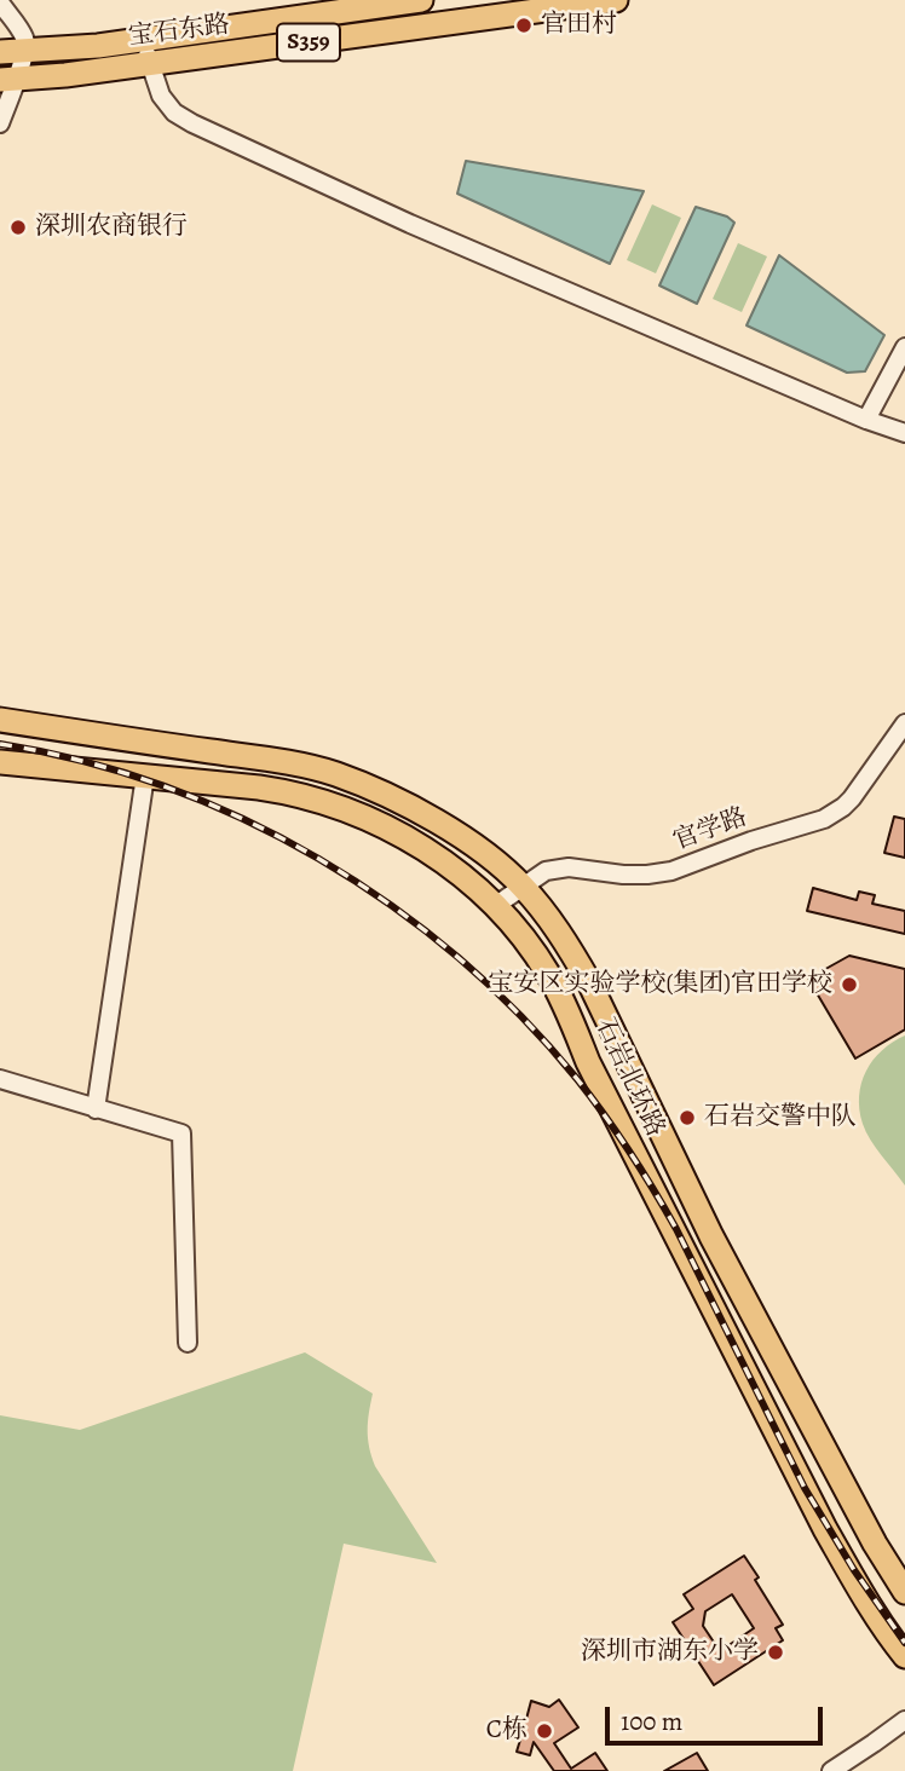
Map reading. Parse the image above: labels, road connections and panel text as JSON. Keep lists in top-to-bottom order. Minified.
{"streets":{"main road":["宝石东路","S359","石岩北环路"],"street":["官学路"]},"crossings":[["官学路","石岩北环路"]],"places":["官田村","深圳农商银行","宝安区实验学校(集团)官田学校","石岩交警中队","深圳市湖东小学","C栋"],"scale_bar":"100 m"}
